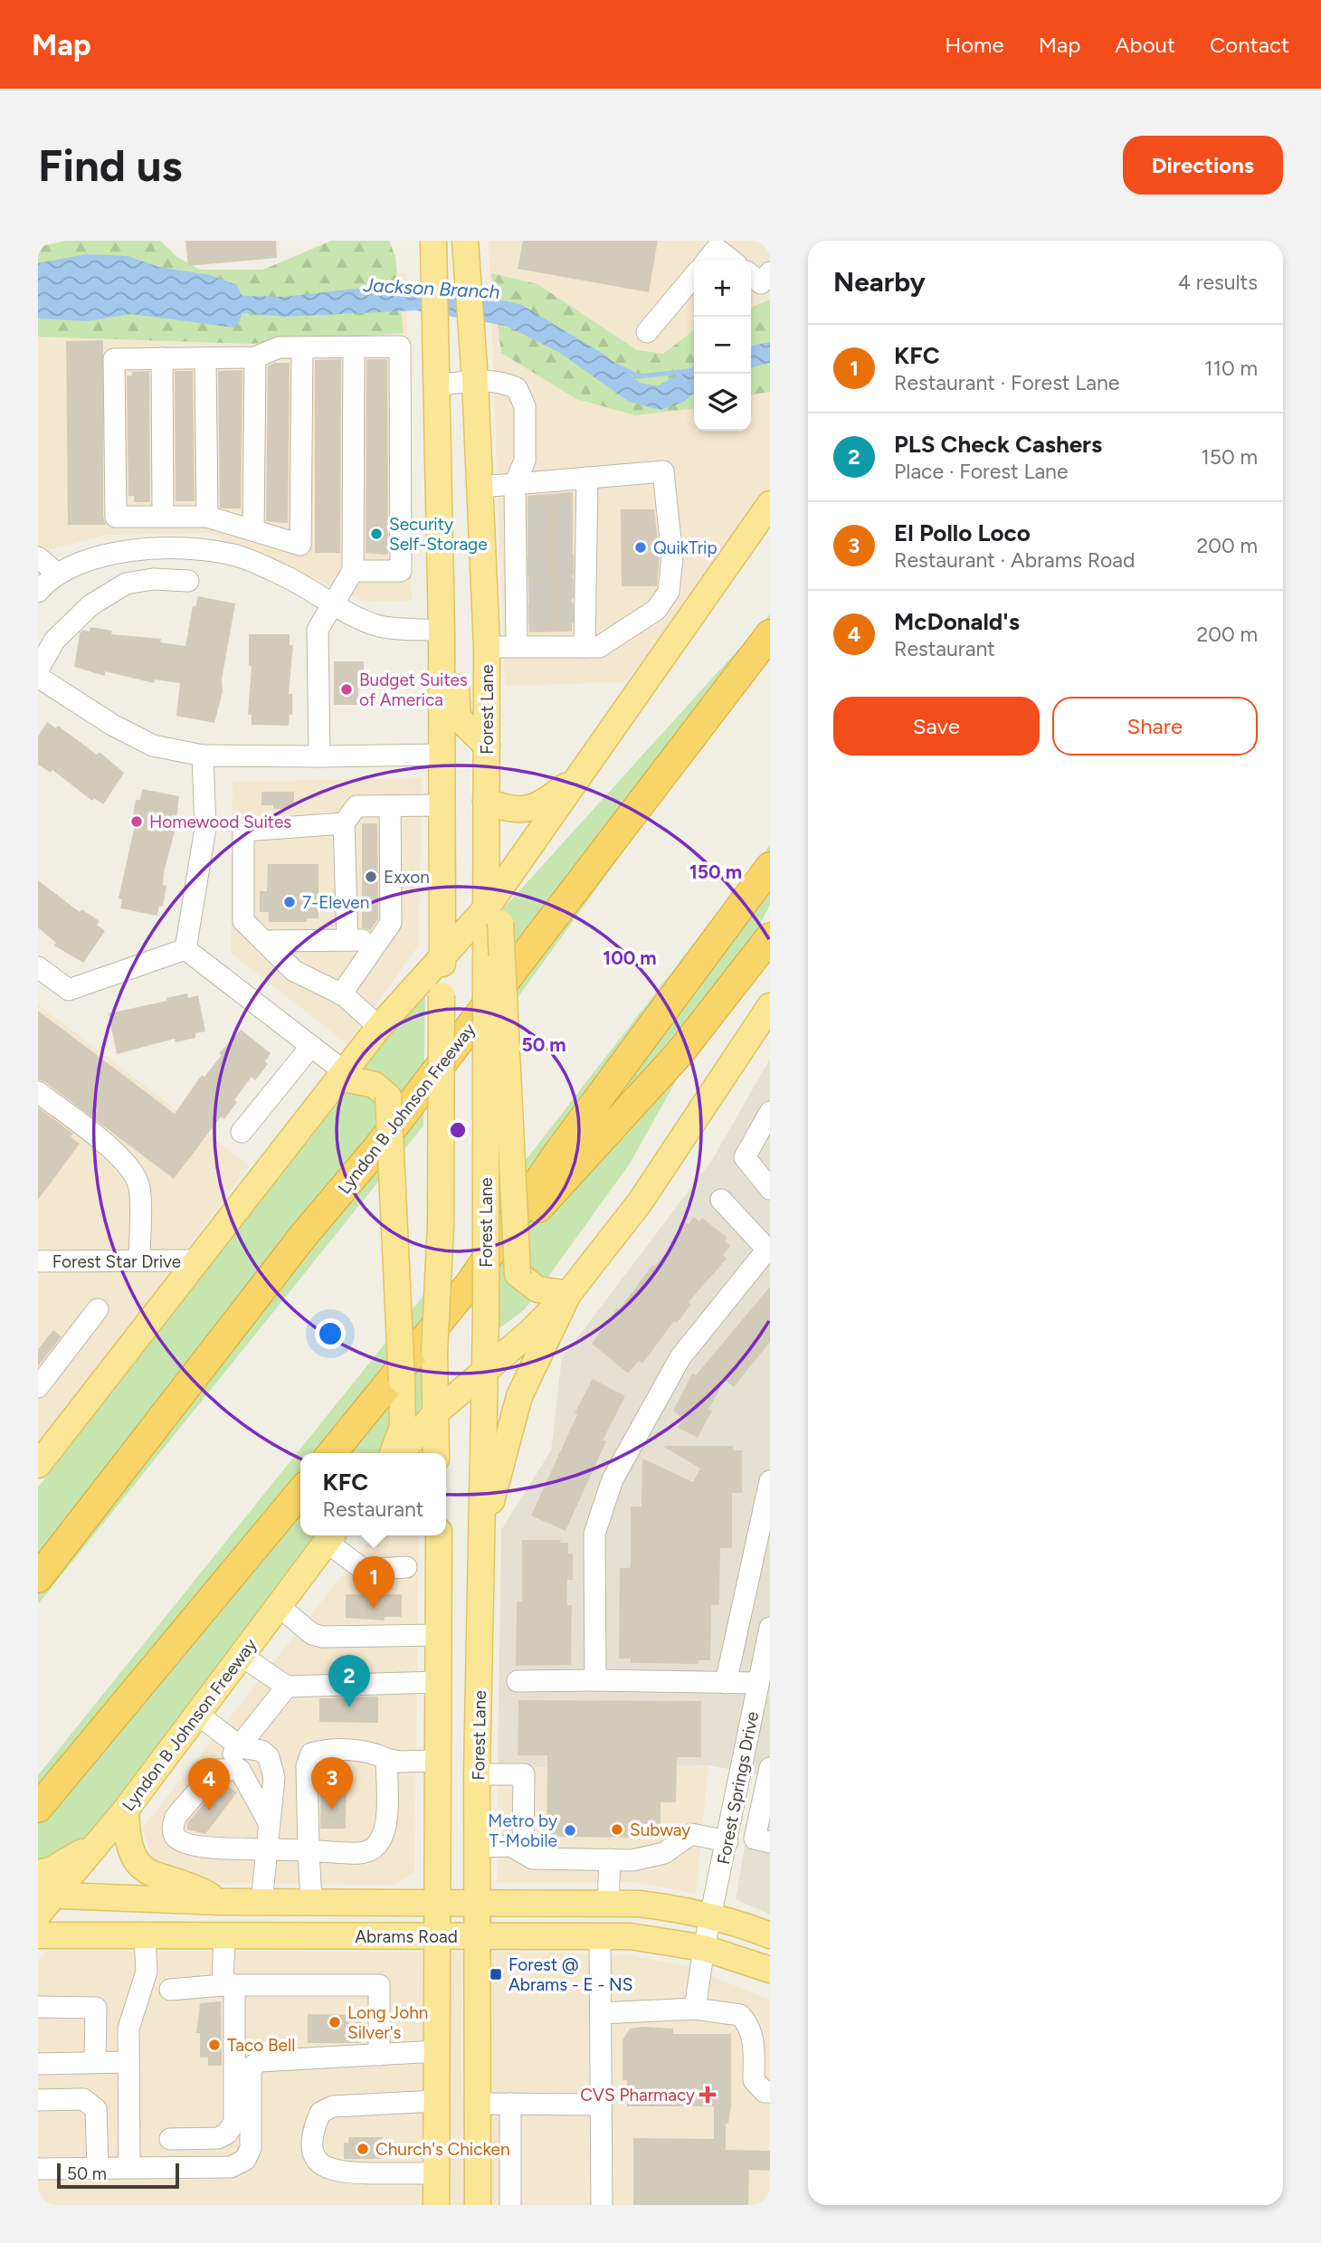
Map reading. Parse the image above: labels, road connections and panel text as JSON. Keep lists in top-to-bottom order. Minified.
{"streets":{"highway":["Lyndon B Johnson Freeway"],"main road":["Forest Lane","Abrams Road"],"street":["Forest Star Drive","Forest Springs Drive"]},"crossings":[["Forest Lane","Abrams Road"],["Lyndon B Johnson Freeway","Abrams Road"],["Forest Springs Drive","Abrams Road"]],"water":["Jackson Branch"],"places":{"other":["Security Self-Storage","QuikTrip","Budget Suites of America","Homewood Suites","Exxon","7-Eleven","Subway","Metro by T-Mobile","Long John Silver's","Taco Bell","Church's Chicken"],"transit":["Forest @ Abrams - E - NS"],"health":["CVS Pharmacy"]},"scale_bar":"50 m","page":{"header":"Map","nav":["Home","Map","About","Contact"],"buttons":["Directions",["Save","Share"]],"title":"Find us","heading":["Nearby","4 results"],"map_buttons":["+","−"],"list":[{"mark":"1","name":"KFC","note":"Restaurant · Forest Lane","value":"110 m"},{"mark":"2","name":"PLS Check Cashers","note":"Place · Forest Lane","value":"150 m"},{"mark":"3","name":"El Pollo Loco","note":"Restaurant · Abrams Road","value":"200 m"},{"mark":"4","name":"McDonald's","note":"Restaurant","value":"200 m"}],"popup":["KFC","Restaurant"],"pins":["1","2","3","4"],"scale":"50 m"},"rings":["150 m","100 m","50 m"]}
